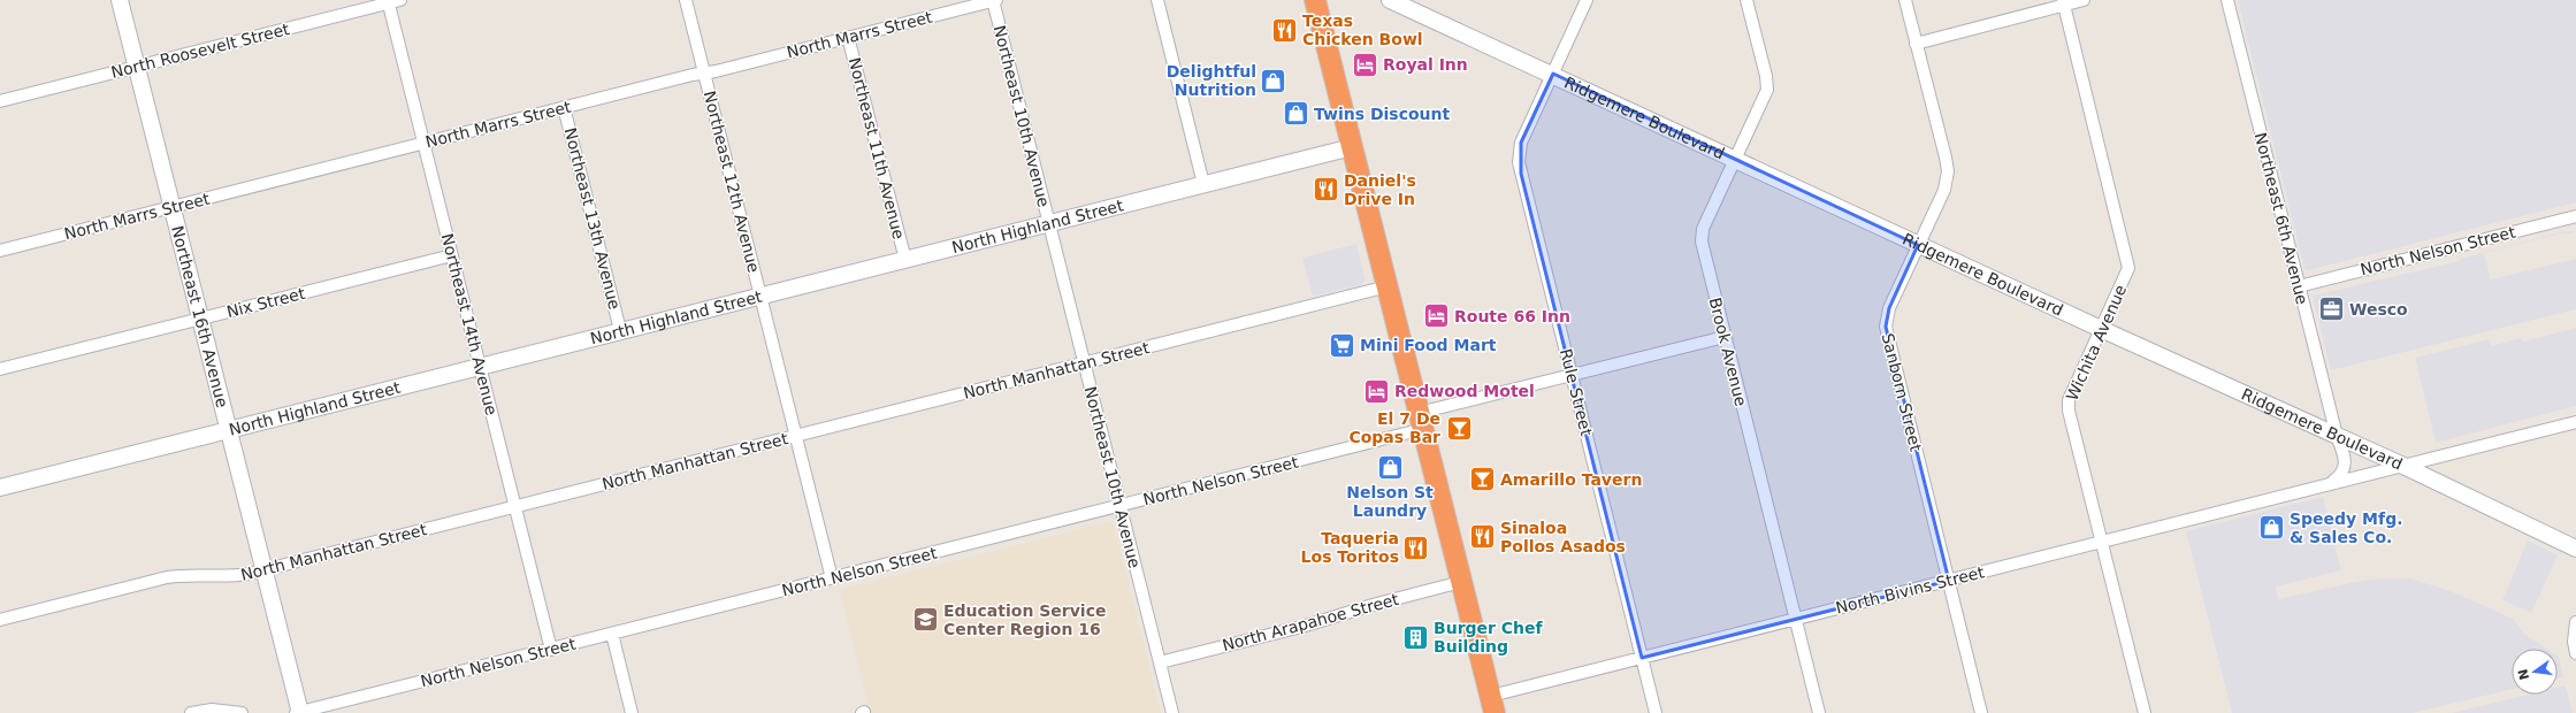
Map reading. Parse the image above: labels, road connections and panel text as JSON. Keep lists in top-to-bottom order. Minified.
{"streets":{"street":["North Marrs Street","North Roosevelt Street","Northeast 10th Avenue","Ridgemere Boulevard","Northeast 11th Avenue","Northeast 12th Avenue","Northeast 13th Avenue","Northeast 6th Avenue","North Highland Street","North Nelson Street","Nix Street","Northeast 16th Avenue","Northeast 14th Avenue","Wichita Avenue","Brook Avenue","North Manhattan Street","Rule Street","Sanborn Street","North Bivins Street","North Arapahoe Street"]},"crossings":[["North Marrs Street","Northeast 10th Avenue"],["North Marrs Street","Northeast 11th Avenue"],["North Marrs Street","Northeast 12th Avenue"],["North Marrs Street","Northeast 13th Avenue"],["North Marrs Street","Northeast 16th Avenue"],["North Marrs Street","Northeast 14th Avenue"],["North Roosevelt Street","Northeast 16th Avenue"],["North Roosevelt Street","Northeast 14th Avenue"],["Northeast 10th Avenue","North Highland Street"],["Northeast 10th Avenue","North Nelson Street"],["Northeast 10th Avenue","North Manhattan Street"],["Northeast 10th Avenue","North Arapahoe Street"],["Ridgemere Boulevard","Northeast 6th Avenue"],["Ridgemere Boulevard","Wichita Avenue"],["Ridgemere Boulevard","Brook Avenue"],["Ridgemere Boulevard","Rule Street"],["Ridgemere Boulevard","Sanborn Street"],["Ridgemere Boulevard","North Bivins Street"],["Northeast 11th Avenue","North Highland Street"],["Northeast 12th Avenue","North Highland Street"],["Northeast 12th Avenue","North Nelson Street"],["Northeast 12th Avenue","North Manhattan Street"],["Northeast 13th Avenue","North Highland Street"],["Northeast 6th Avenue","North Nelson Street"],["North Highland Street","Northeast 16th Avenue"],["North Highland Street","Northeast 14th Avenue"],["North Nelson Street","Northeast 16th Avenue"],["North Nelson Street","Northeast 14th Avenue"],["North Nelson Street","Brook Avenue"],["North Nelson Street","Rule Street"],["Nix Street","Northeast 16th Avenue"],["Nix Street","Northeast 14th Avenue"],["Northeast 16th Avenue","North Manhattan Street"],["Northeast 14th Avenue","North Manhattan Street"],["Wichita Avenue","North Bivins Street"],["Brook Avenue","North Bivins Street"],["Rule Street","North Bivins Street"],["Sanborn Street","North Bivins Street"]],"places":{"restaurant":["Texas Chicken Bowl","Daniel's Drive In","Sinaloa Pollos Asados","Taqueria Los Toritos"],"hotel":["Royal Inn","Route 66 Inn","Redwood Motel"],"shop":["Delightful Nutrition","Twins Discount","Nelson St Laundry","Speedy Mfg. & Sales Co."],"office":["Wesco"],"supermarket":["Mini Food Mart"],"bar":["El 7 De Copas Bar","Amarillo Tavern"],"school or university":["Education Service Center Region 16"],"building":["Burger Chef Building"]},"north":"left"}
